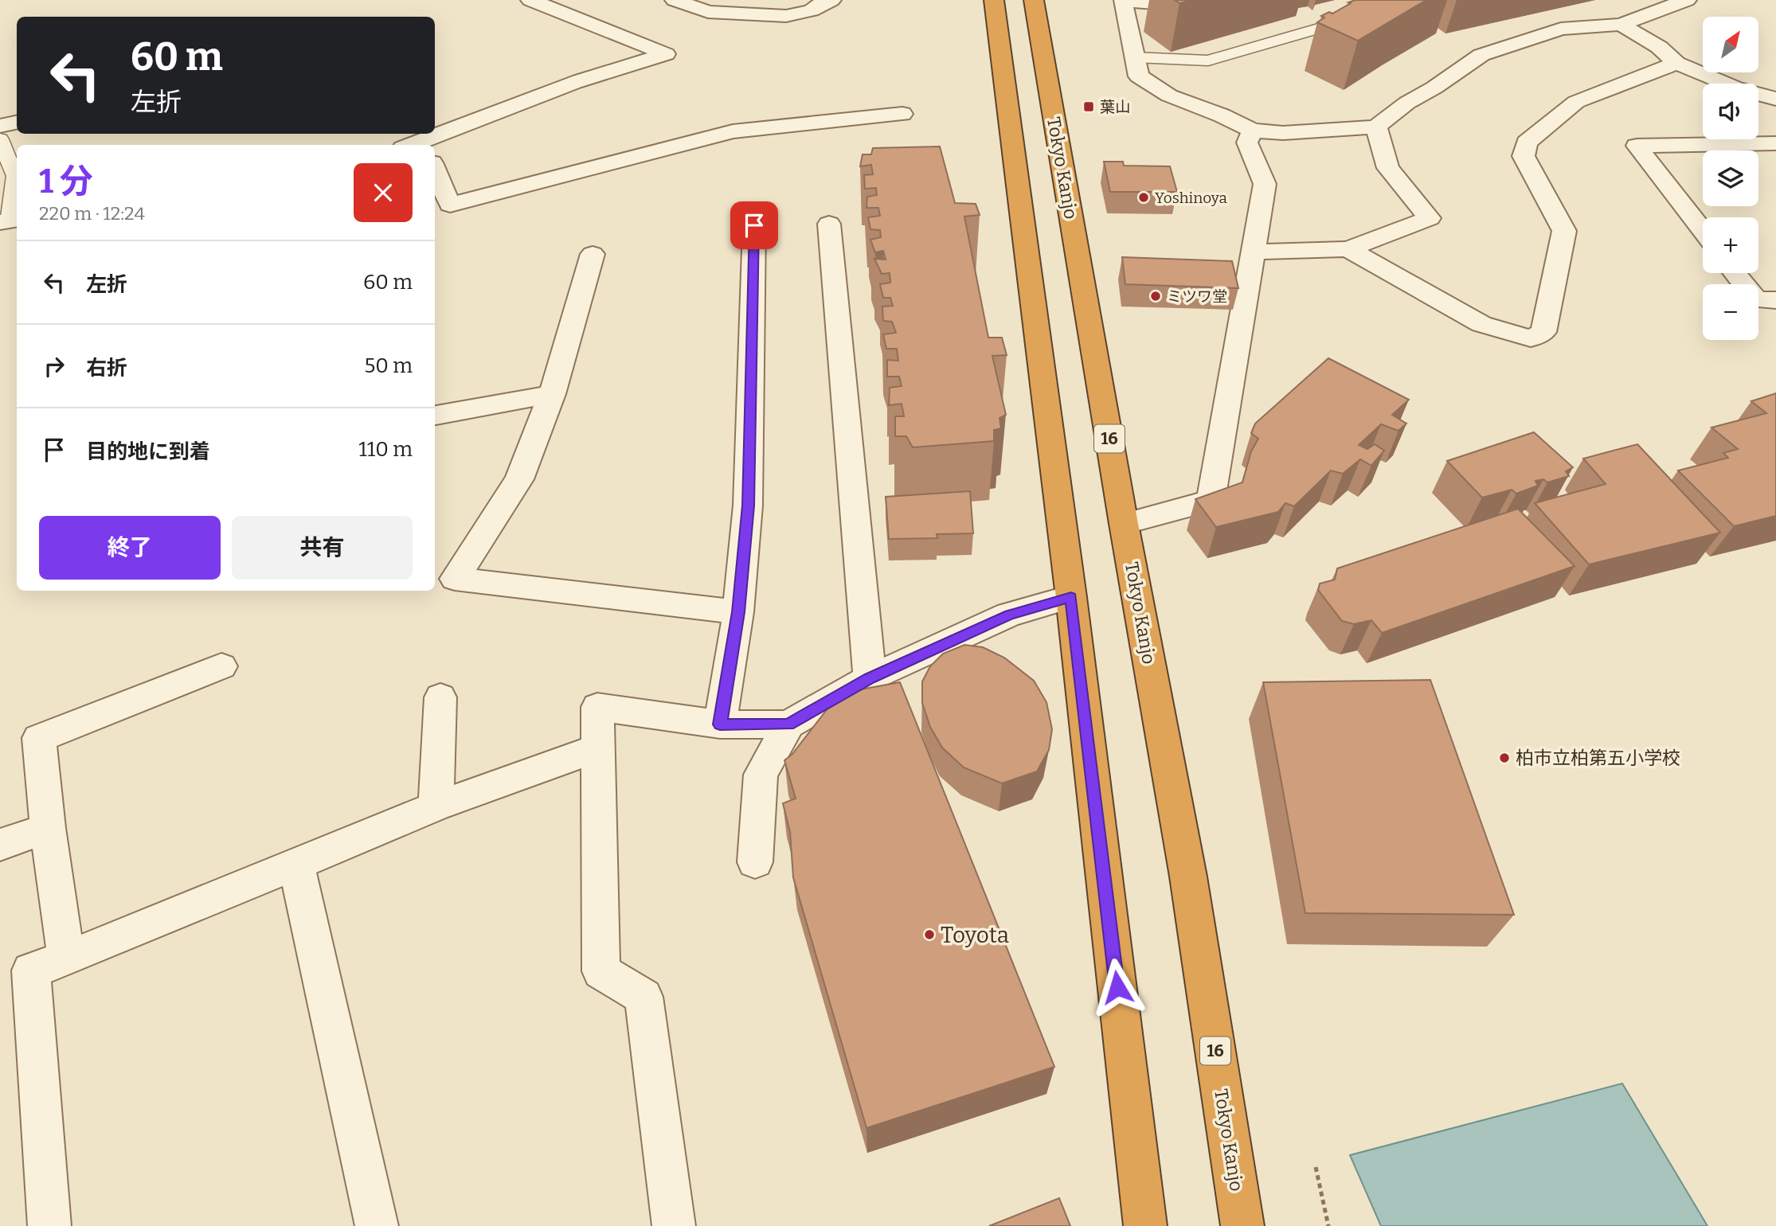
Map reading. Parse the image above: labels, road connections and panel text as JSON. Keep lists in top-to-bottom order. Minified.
{"streets":{"highway":["Tokyo Kanjo","16"]},"places":{"transit":["葉山"],"other":["Yoshinoya","ミツワ堂","柏市立柏第五小学校","Toyota"]},"north":"top right","page":{"map_buttons":["+","−"],"turn":["60 m","左折"],"heading":["1 分","220 m · 12:24"],"list":[{"name":"左折","value":"60 m"},{"name":"右折","value":"50 m"},{"name":"目的地に到着","value":"110 m"}],"buttons":["終了","共有"]}}
